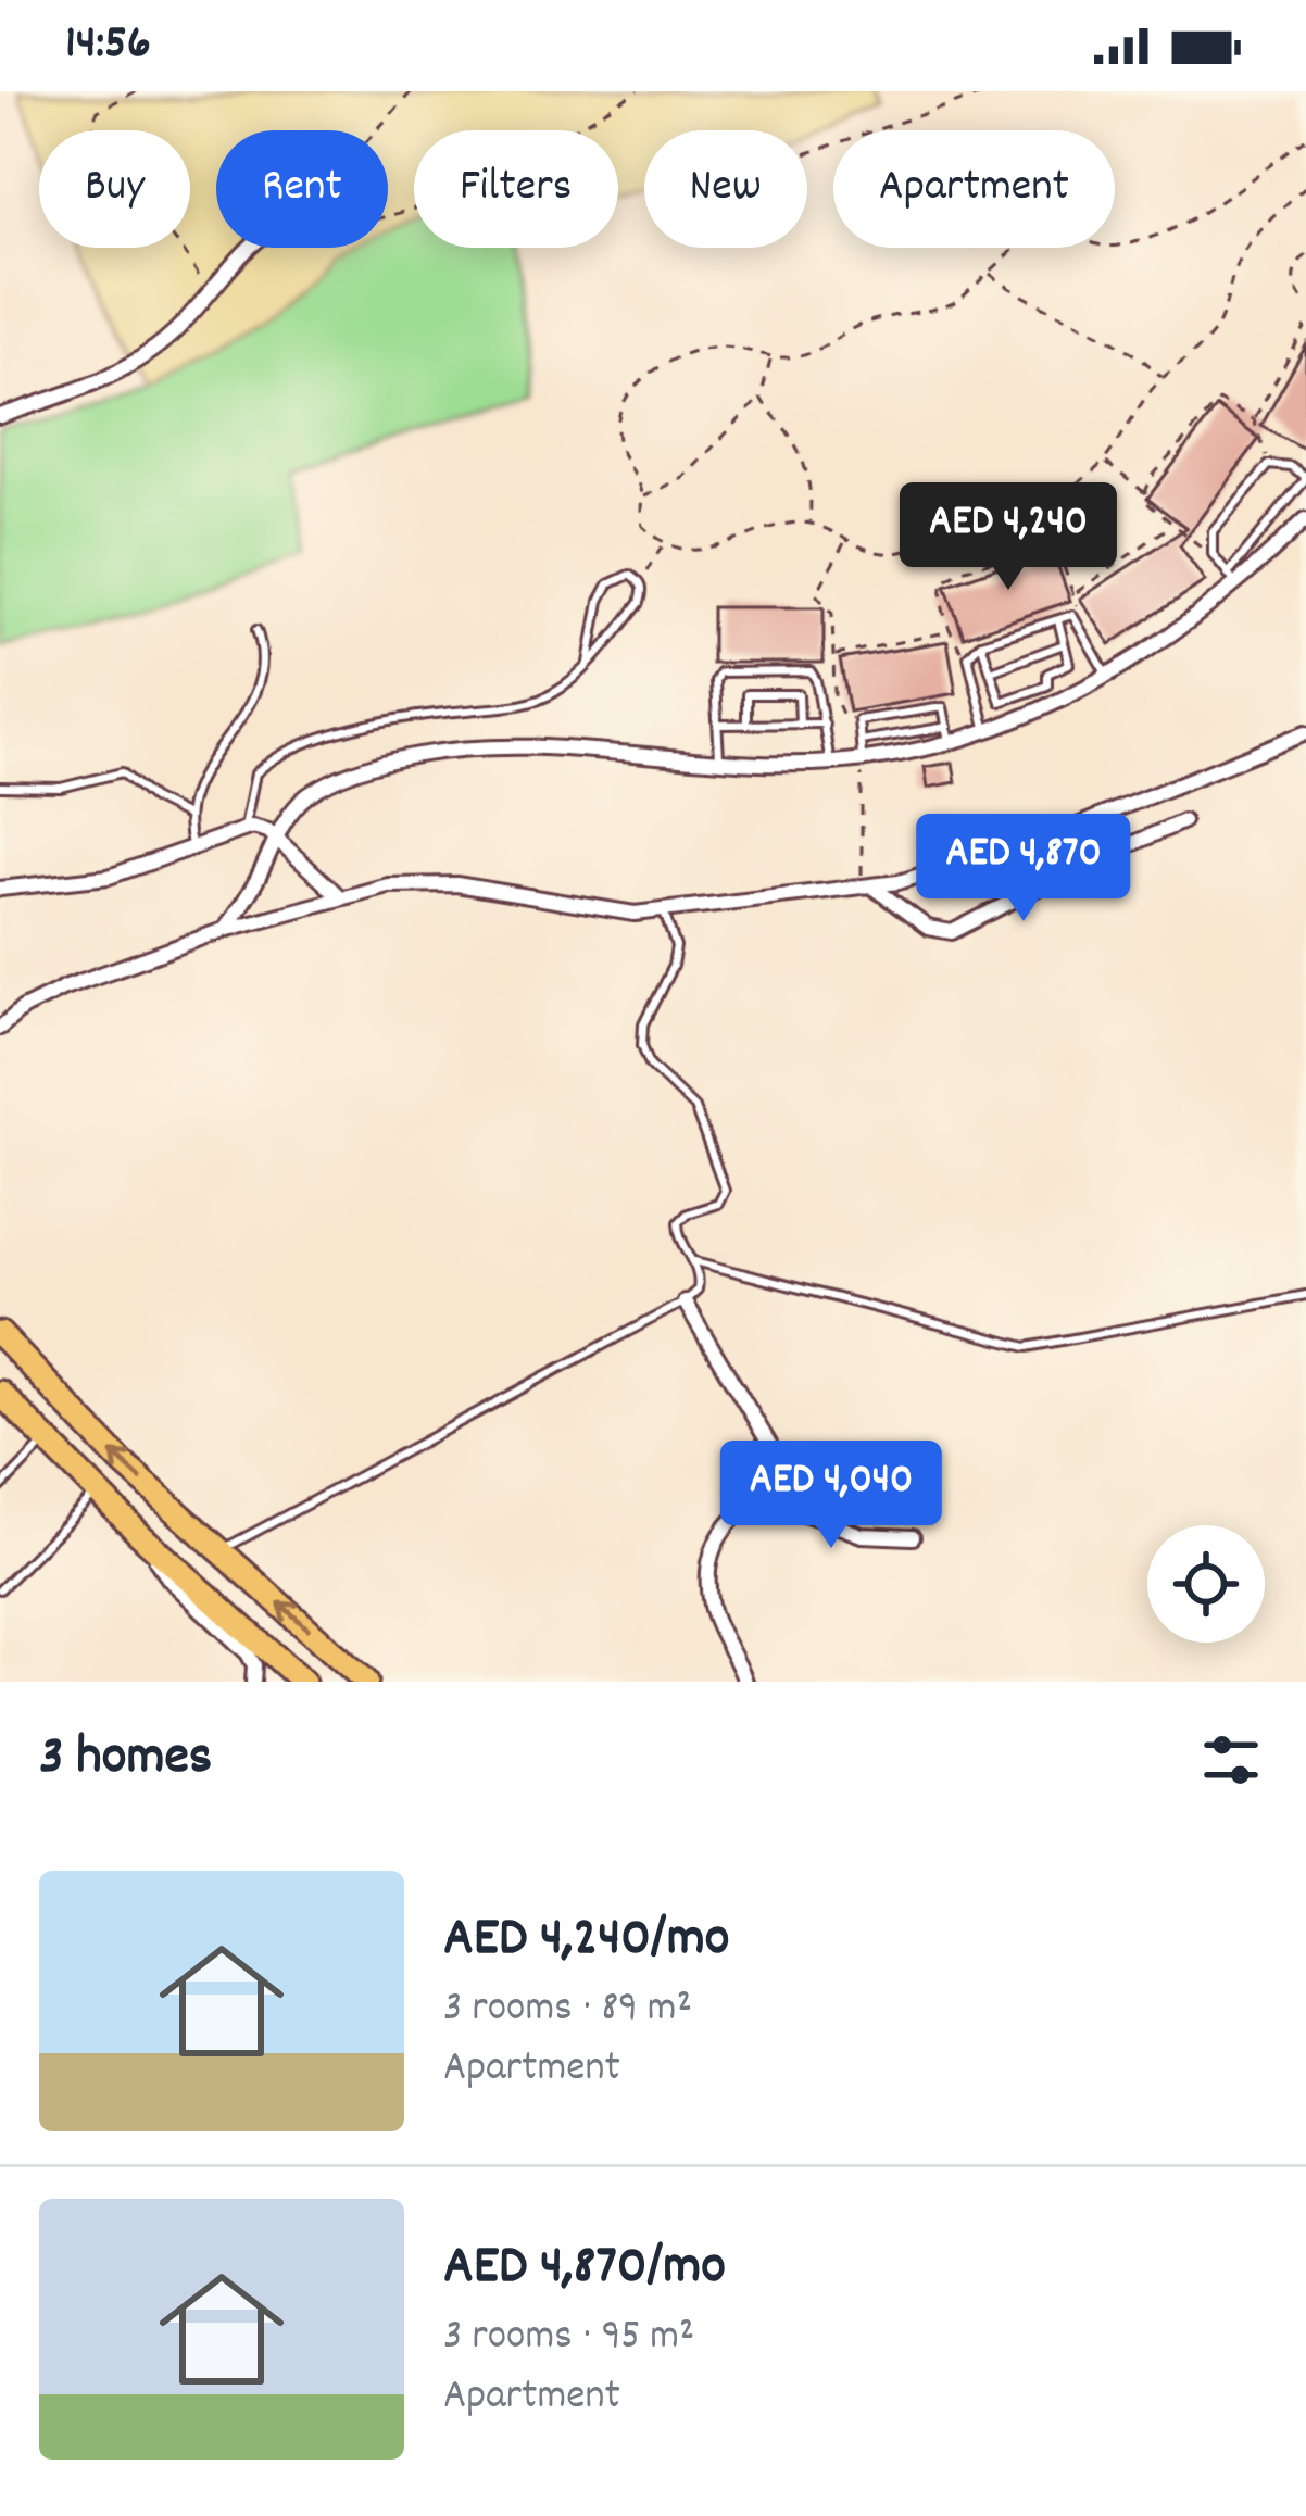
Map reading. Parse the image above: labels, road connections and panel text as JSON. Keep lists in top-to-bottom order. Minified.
{"page":{"status":"14:56","chip":["Buy","Rent","Filters","New","Apartment"],"price":["AED 4,240","AED 4,870","AED 4,040"],"heading":"3 homes","list":[{"name":"AED 4,240/mo","note":"3 rooms · 89 m² · Apartment"},{"name":"AED 4,870/mo","note":"3 rooms · 95 m² · Apartment"}]}}
